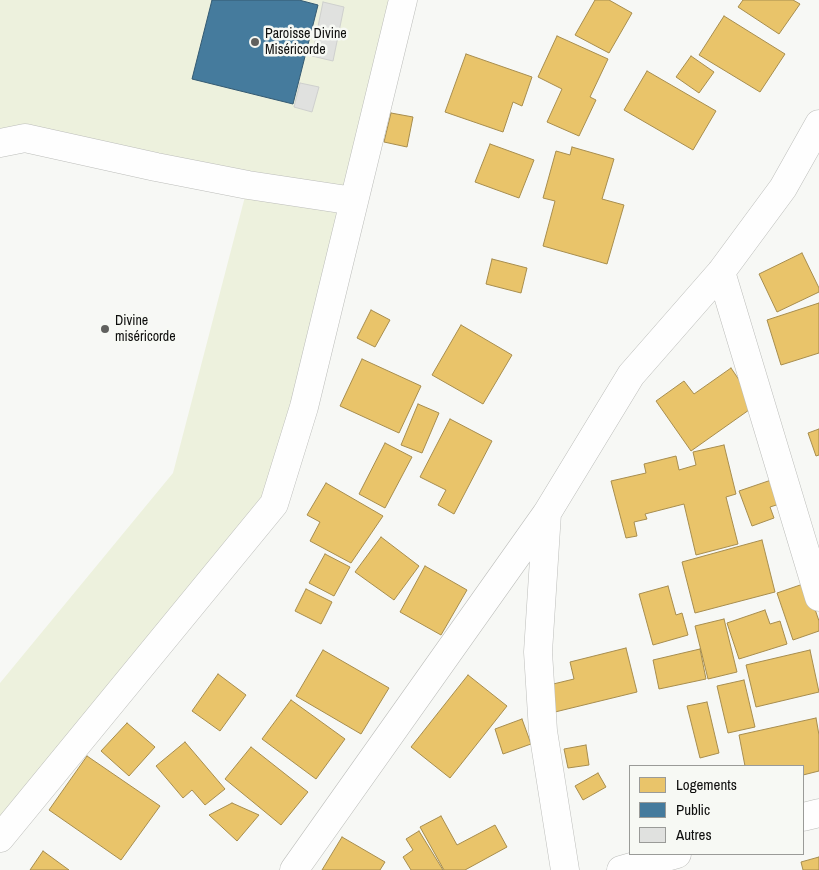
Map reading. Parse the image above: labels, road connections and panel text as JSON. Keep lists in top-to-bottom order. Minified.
{"places":["Paroisse Divine Miséricorde","Divine miséricorde"],"legend":["Logements","Public","Autres"]}
